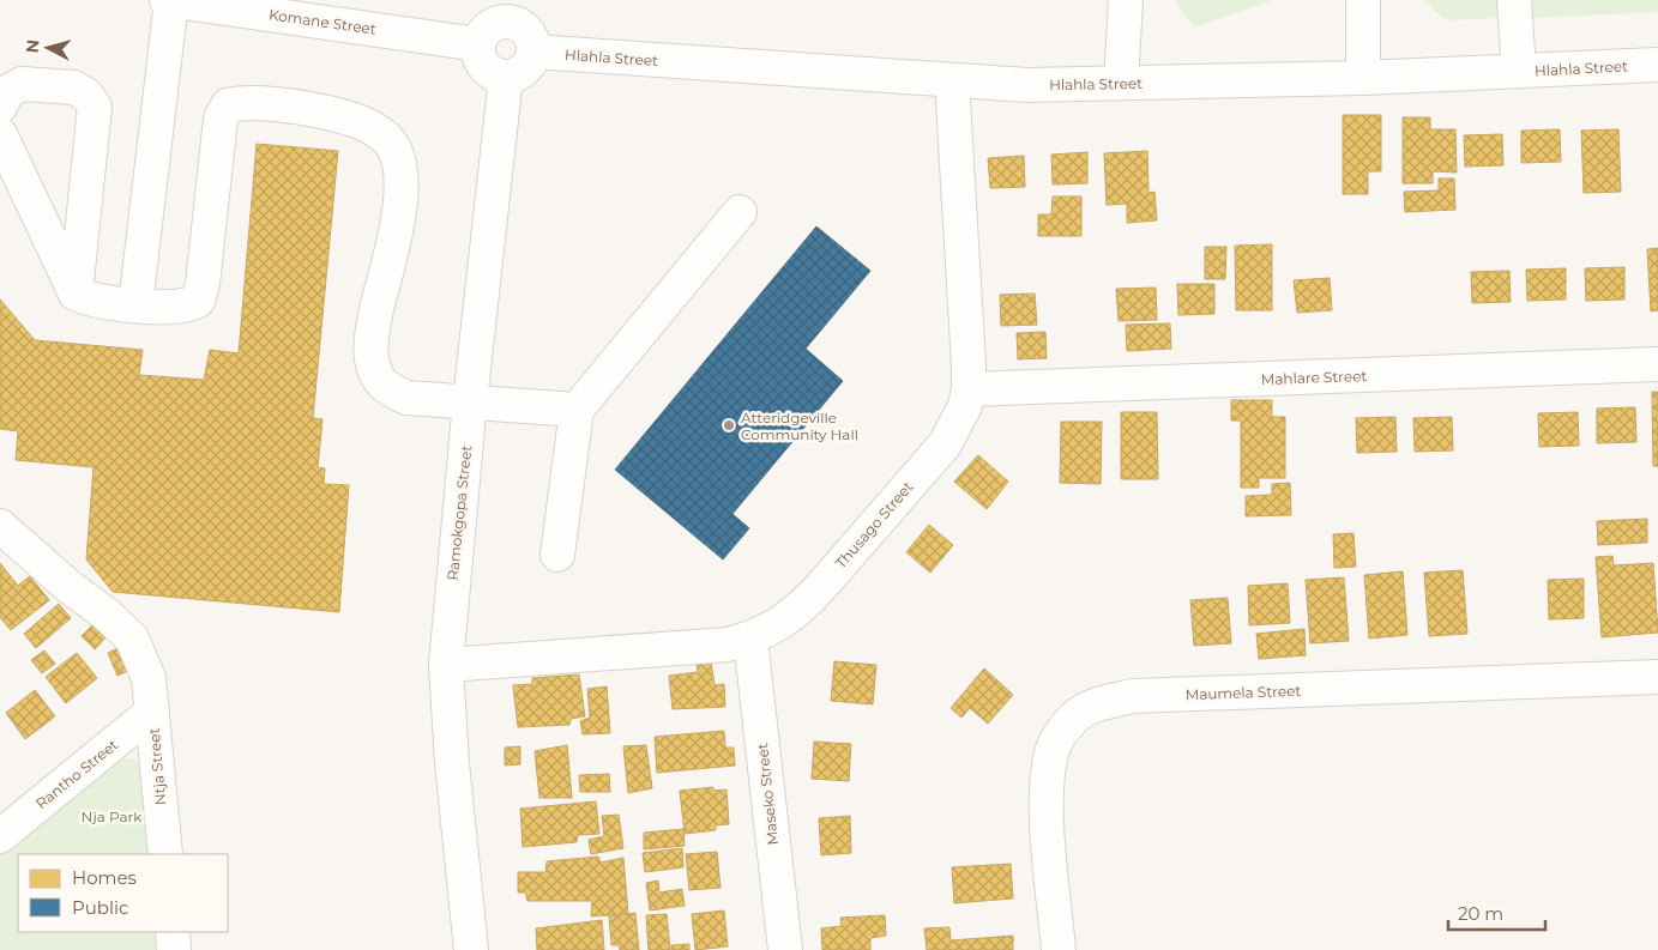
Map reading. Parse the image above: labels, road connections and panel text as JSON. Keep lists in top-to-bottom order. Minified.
{"streets":{"street":["Komane Street","Hlahla Street","Mahlare Street","Ramokgopa Street","Thusago Street","Maumela Street","Ntja Street","Rantho Street","Maseko Street"]},"crossings":[["Komane Street","Hlahla Street"],["Komane Street","Ramokgopa Street"],["Hlahla Street","Ramokgopa Street"],["Hlahla Street","Thusago Street"],["Mahlare Street","Thusago Street"],["Ramokgopa Street","Thusago Street"],["Thusago Street","Maseko Street"],["Ntja Street","Rantho Street"]],"parks":["Nja Park"],"places":["Atteridgeville Community Hall"],"legend":["Homes","Public"],"scale_bar":"20 m","north":"left"}
